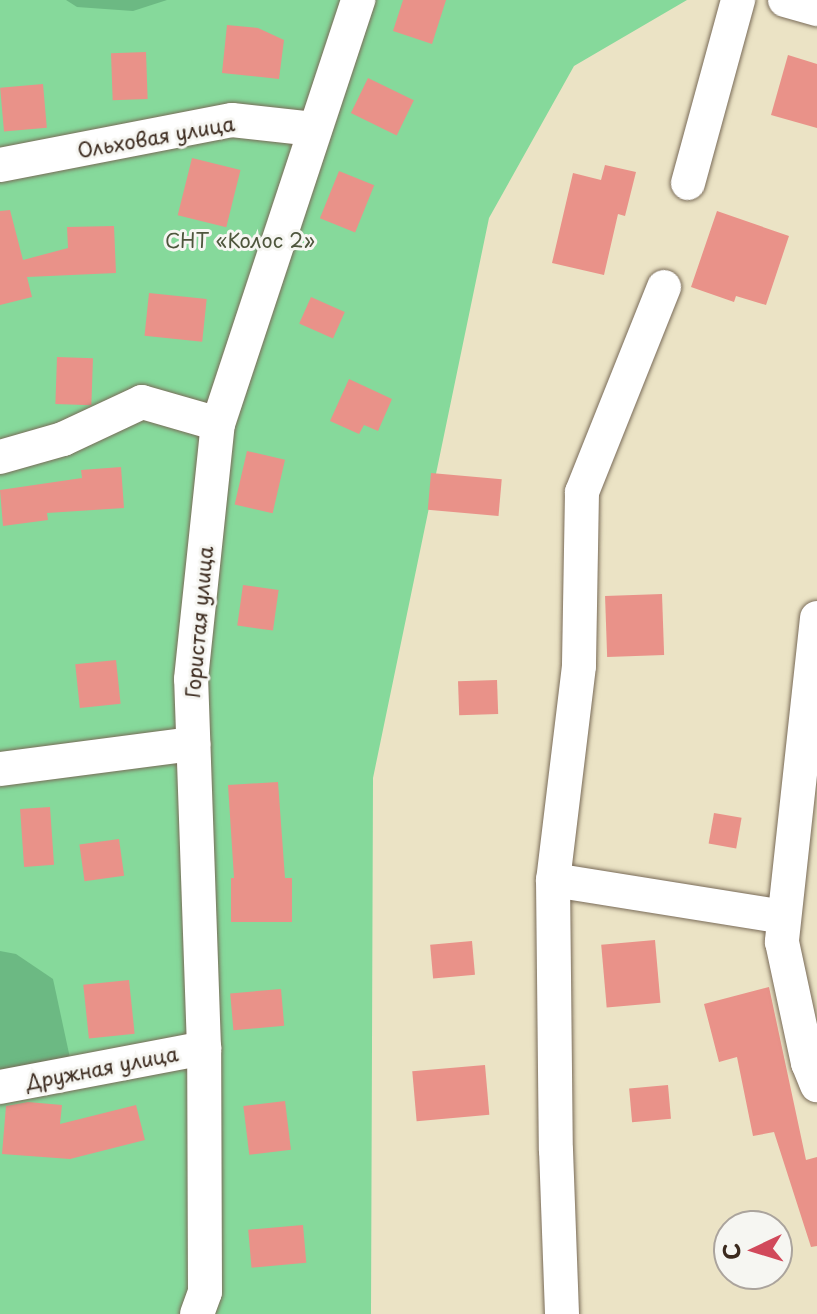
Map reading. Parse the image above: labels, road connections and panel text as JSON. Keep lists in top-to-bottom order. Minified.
{"streets":{"street":["Ольховая улица","Гористая улица","Дружная улица"]},"crossings":[["Ольховая улица","Гористая улица"],["Гористая улица","Дружная улица"]],"parks":["СНТ «Колос 2»"],"north":"left"}
